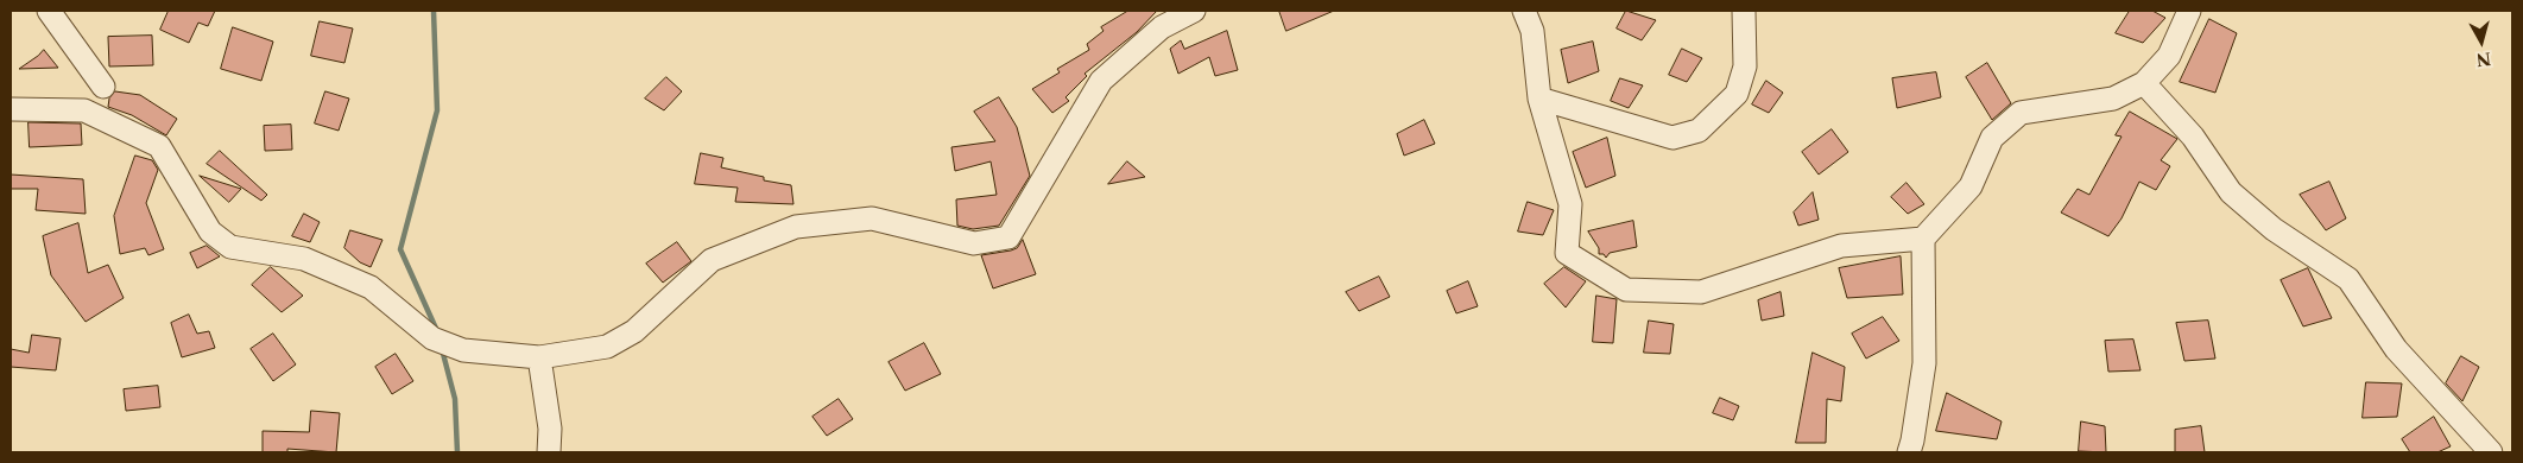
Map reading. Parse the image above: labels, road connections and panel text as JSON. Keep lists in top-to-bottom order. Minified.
{"north":"bottom"}
